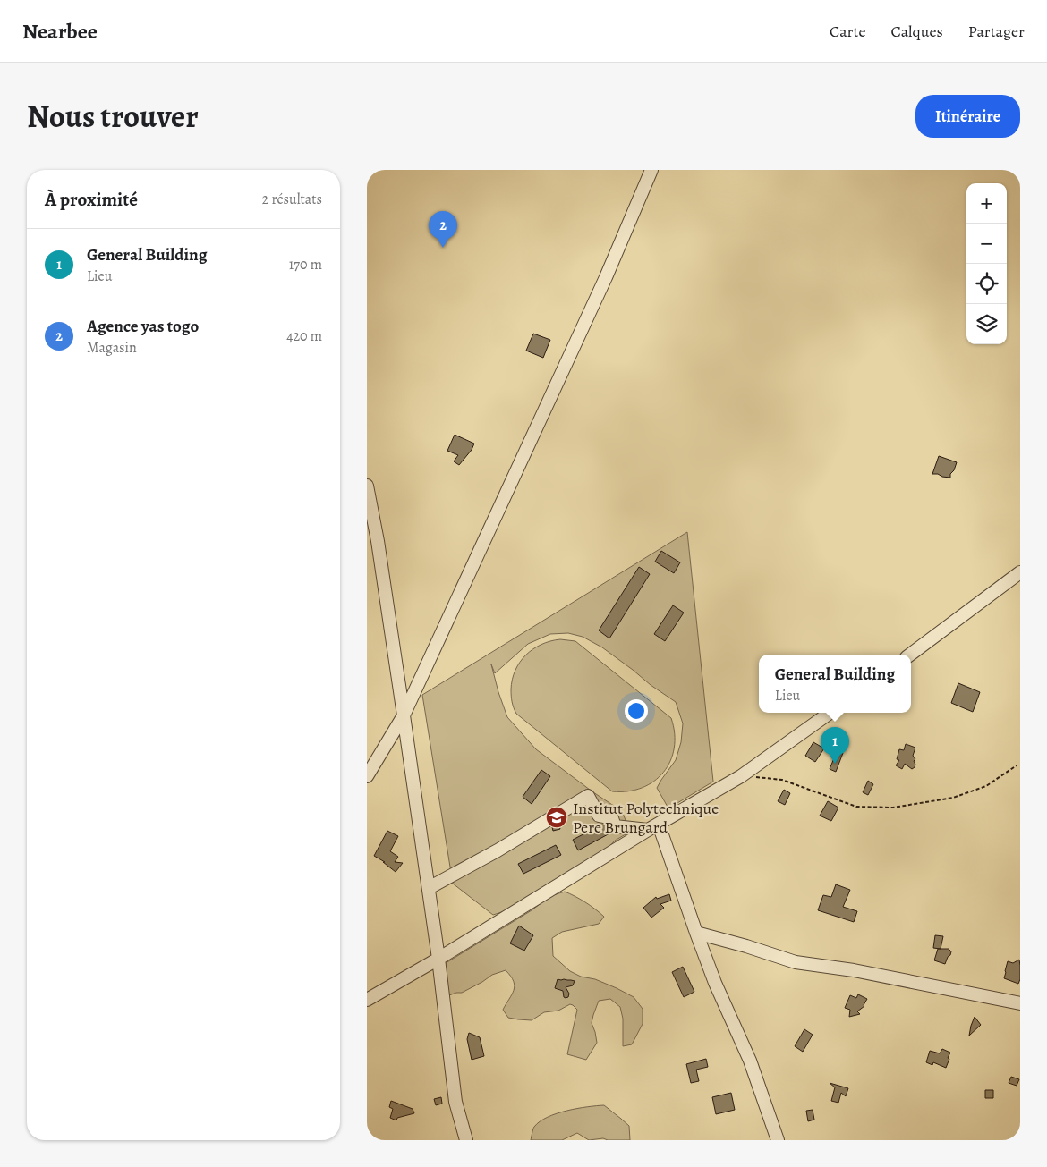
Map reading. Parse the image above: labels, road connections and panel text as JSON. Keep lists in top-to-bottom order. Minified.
{"places":{"school or university":["Institut Polytechnique Pere Brungard"]},"page":{"header":"Nearbee","nav":["Carte","Calques","Partager"],"title":"Nous trouver","buttons":"Itinéraire","heading":["À proximité","2 résultats"],"map_buttons":["+","−"],"pins":["2","1"],"list":[{"mark":"1","name":"General Building","note":"Lieu","value":"170 m"},{"mark":"2","name":"Agence yas togo","note":"Magasin","value":"420 m"}],"popup":["General Building","Lieu"]}}
